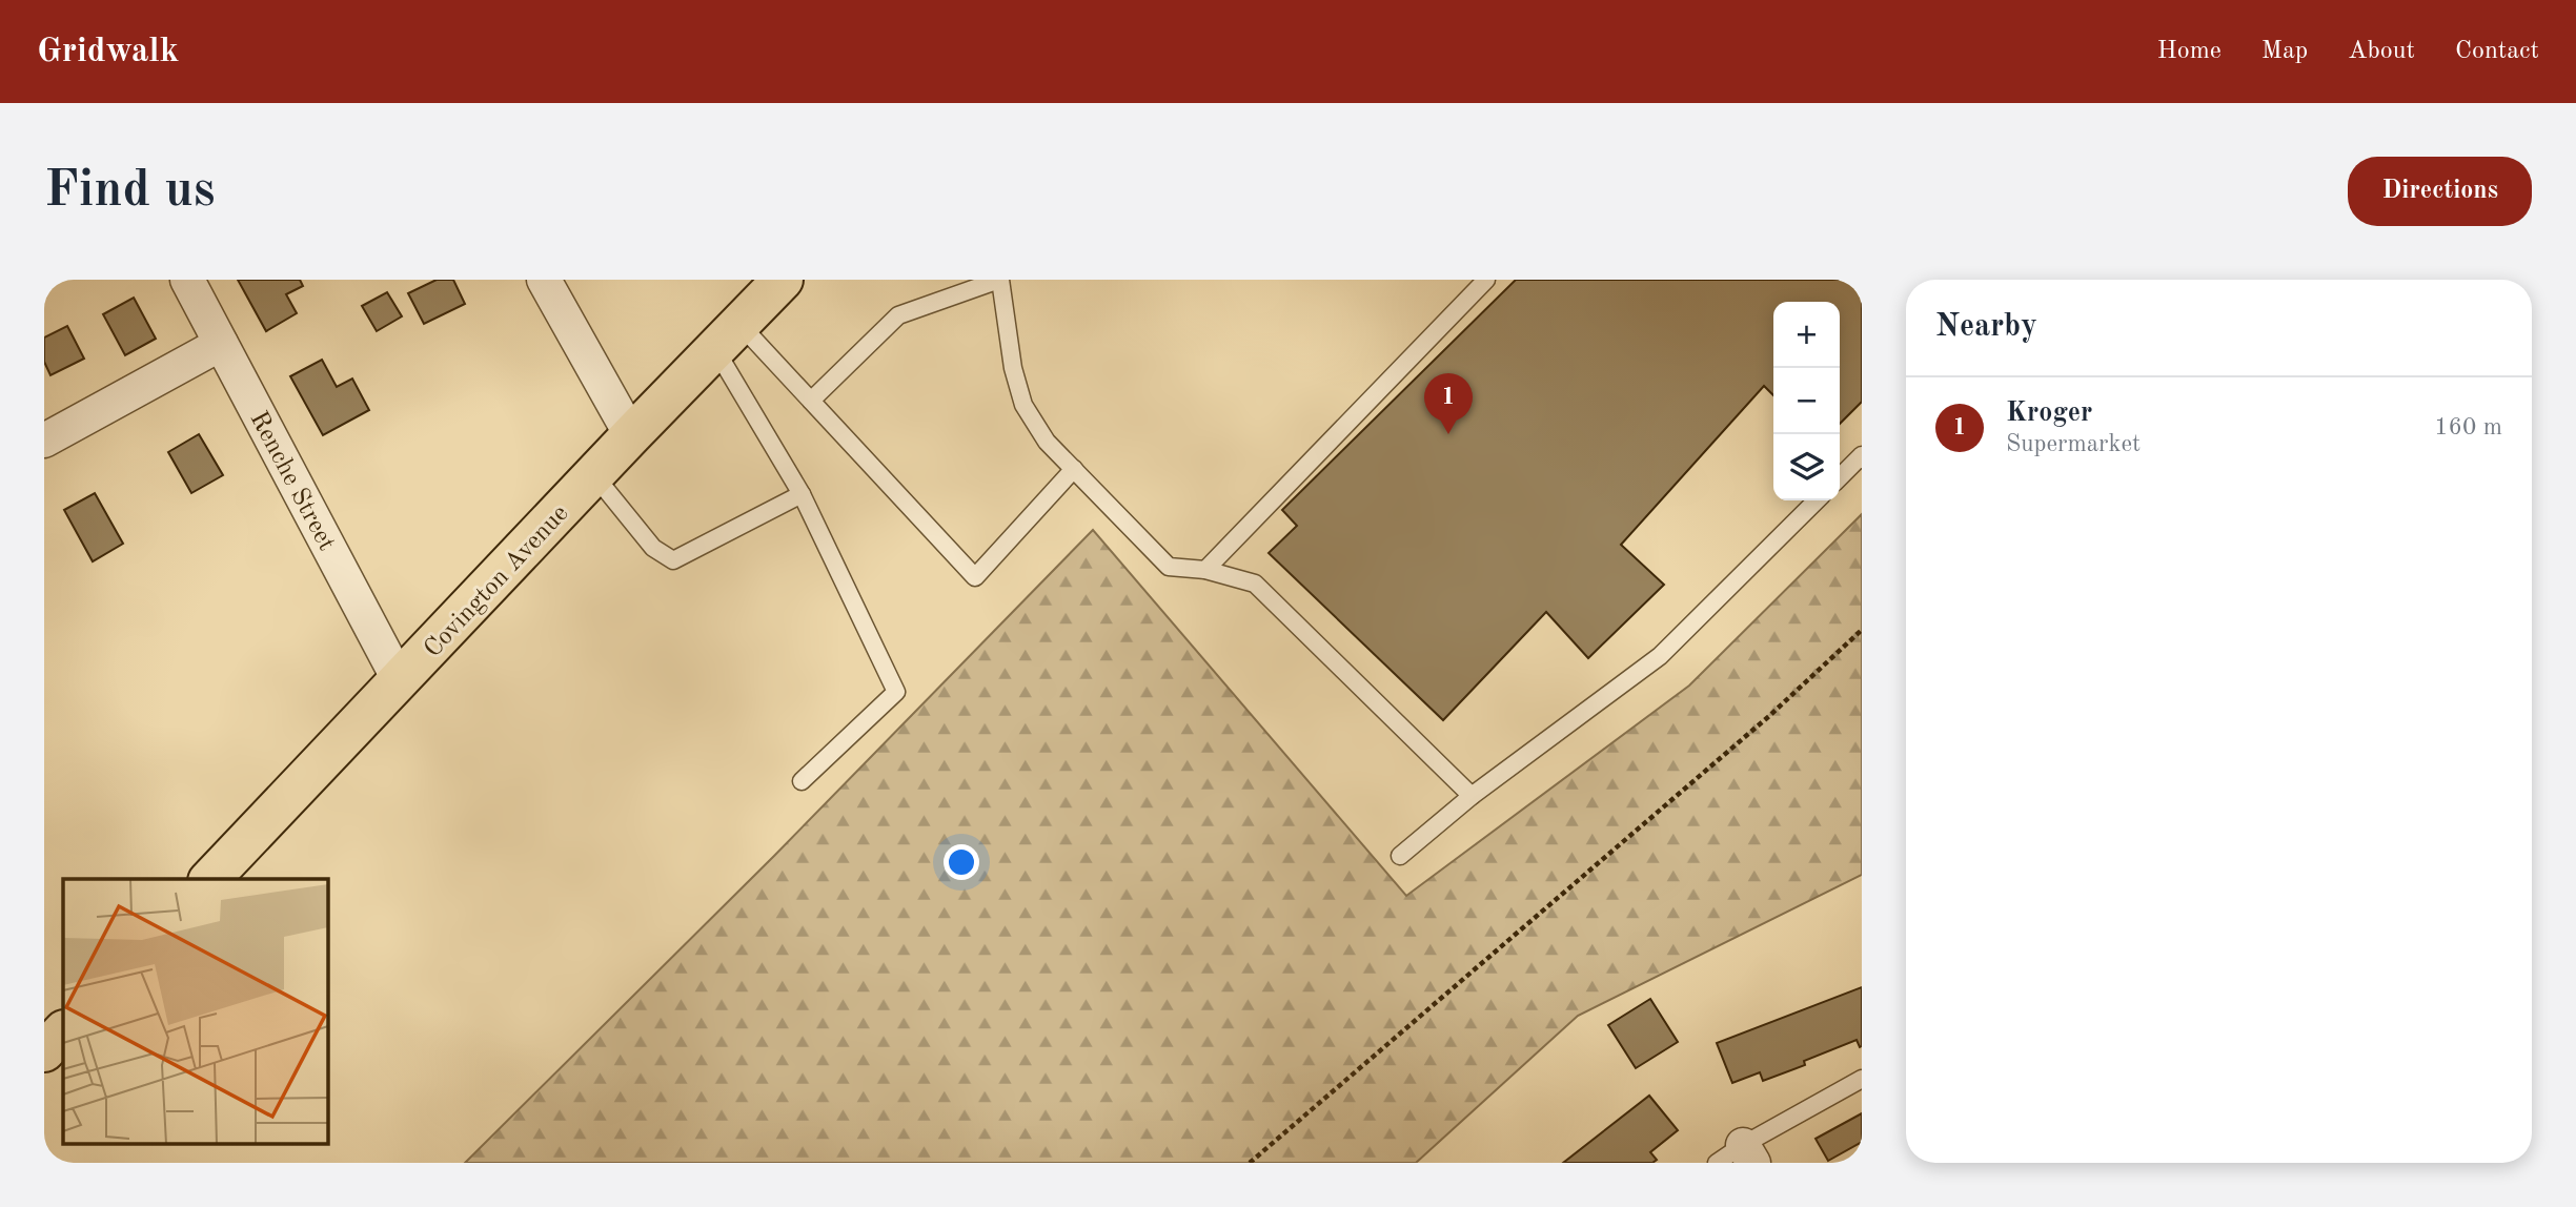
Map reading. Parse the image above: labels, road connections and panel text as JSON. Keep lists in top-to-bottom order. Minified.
{"streets":{"main road":["Covington Avenue"],"street":["Renche Street"]},"crossings":[["Renche Street","Covington Avenue"]],"page":{"header":"Gridwalk","nav":["Home","Map","About","Contact"],"buttons":"Directions","title":"Find us","heading":"Nearby","map_buttons":["+","−"],"pins":"1","list":[{"mark":"1","name":"Kroger","note":"Supermarket","value":"160 m"}]}}
